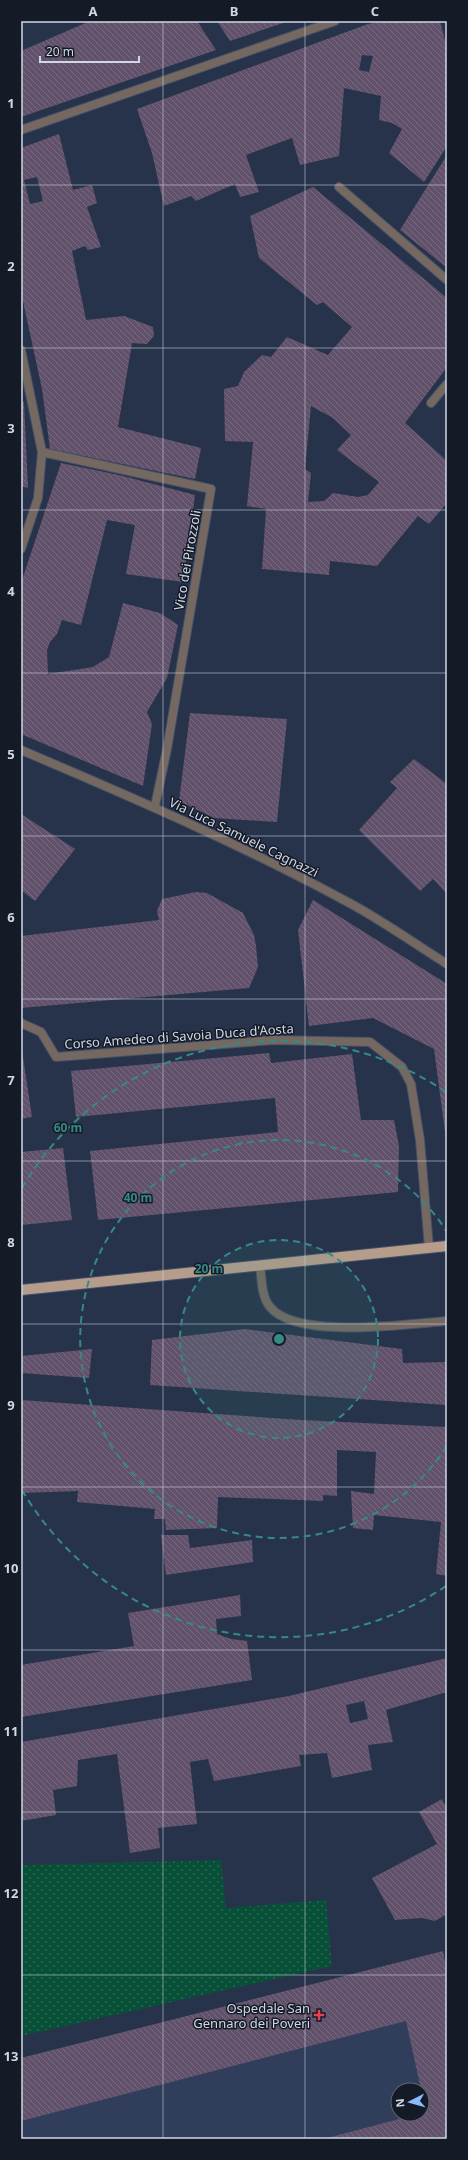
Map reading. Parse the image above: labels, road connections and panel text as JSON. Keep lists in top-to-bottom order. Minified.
{"streets":{"street":["Vico dei Pirozzoli","Via Luca Samuele Cagnazzi","Corso Amedeo di Savoia Duca d'Aosta"]},"crossings":[["Vico dei Pirozzoli","Via Luca Samuele Cagnazzi"]],"places":{"health":["Ospedale San Gennaro dei Poveri"]},"scale_bar":"20 m","north":"left","grid":{"columns":["A","B","C"],"rows":["1","2","3","4","5","6","7","8","9","10","11","12","13"]},"rings":["60 m","40 m","20 m"]}
